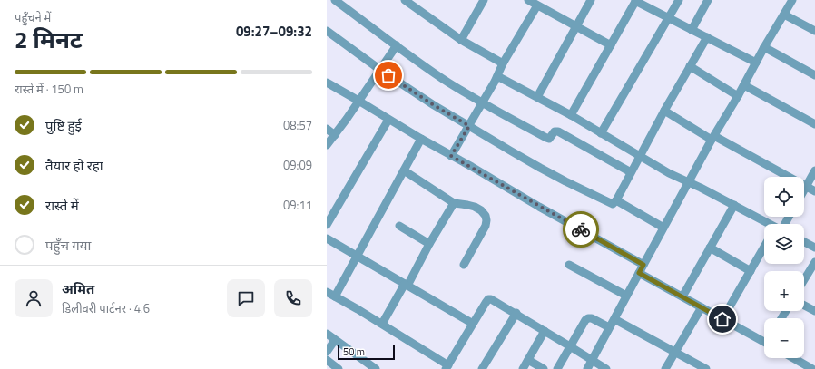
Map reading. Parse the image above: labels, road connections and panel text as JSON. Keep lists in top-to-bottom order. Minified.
{"scale_bar":"50 m","page":{"heading":["2 मिनट","पहुँचने में","09:27–09:32"],"panel":["अमित","डिलीवरी पार्टनर · 4.6"],"bar":"रास्ते में · 150 m","list":[["पुष्टि हुई","08:57"],["तैयार हो रहा","09:09"],["रास्ते में","09:11"],"पहुँच गया"],"map_buttons":["+","−"],"scale":"50 m"}}
